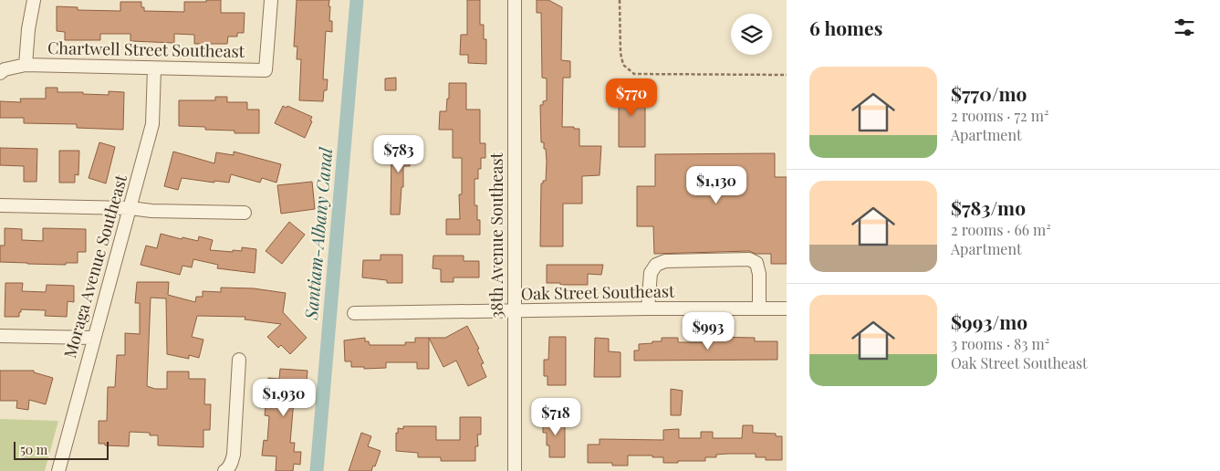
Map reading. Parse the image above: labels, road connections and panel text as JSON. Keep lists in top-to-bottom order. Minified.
{"streets":{"street":["Chartwell Street Southeast","38th Avenue Southeast","Moraga Avenue Southeast","Oak Street Southeast"]},"crossings":[["Chartwell Street Southeast","Moraga Avenue Southeast"],["38th Avenue Southeast","Oak Street Southeast"]],"water":["Santiam-Albany Canal"],"scale_bar":"50 m","page":{"heading":"6 homes","list":[{"name":"$770/mo","note":"2 rooms · 72 m² · Apartment"},{"name":"$783/mo","note":"2 rooms · 66 m² · Apartment"},{"name":"$993/mo","note":"3 rooms · 83 m² · Oak Street Southeast"}],"price":["$770","$783","$1,130","$993","$1,930","$718"],"scale":"50 m"}}
